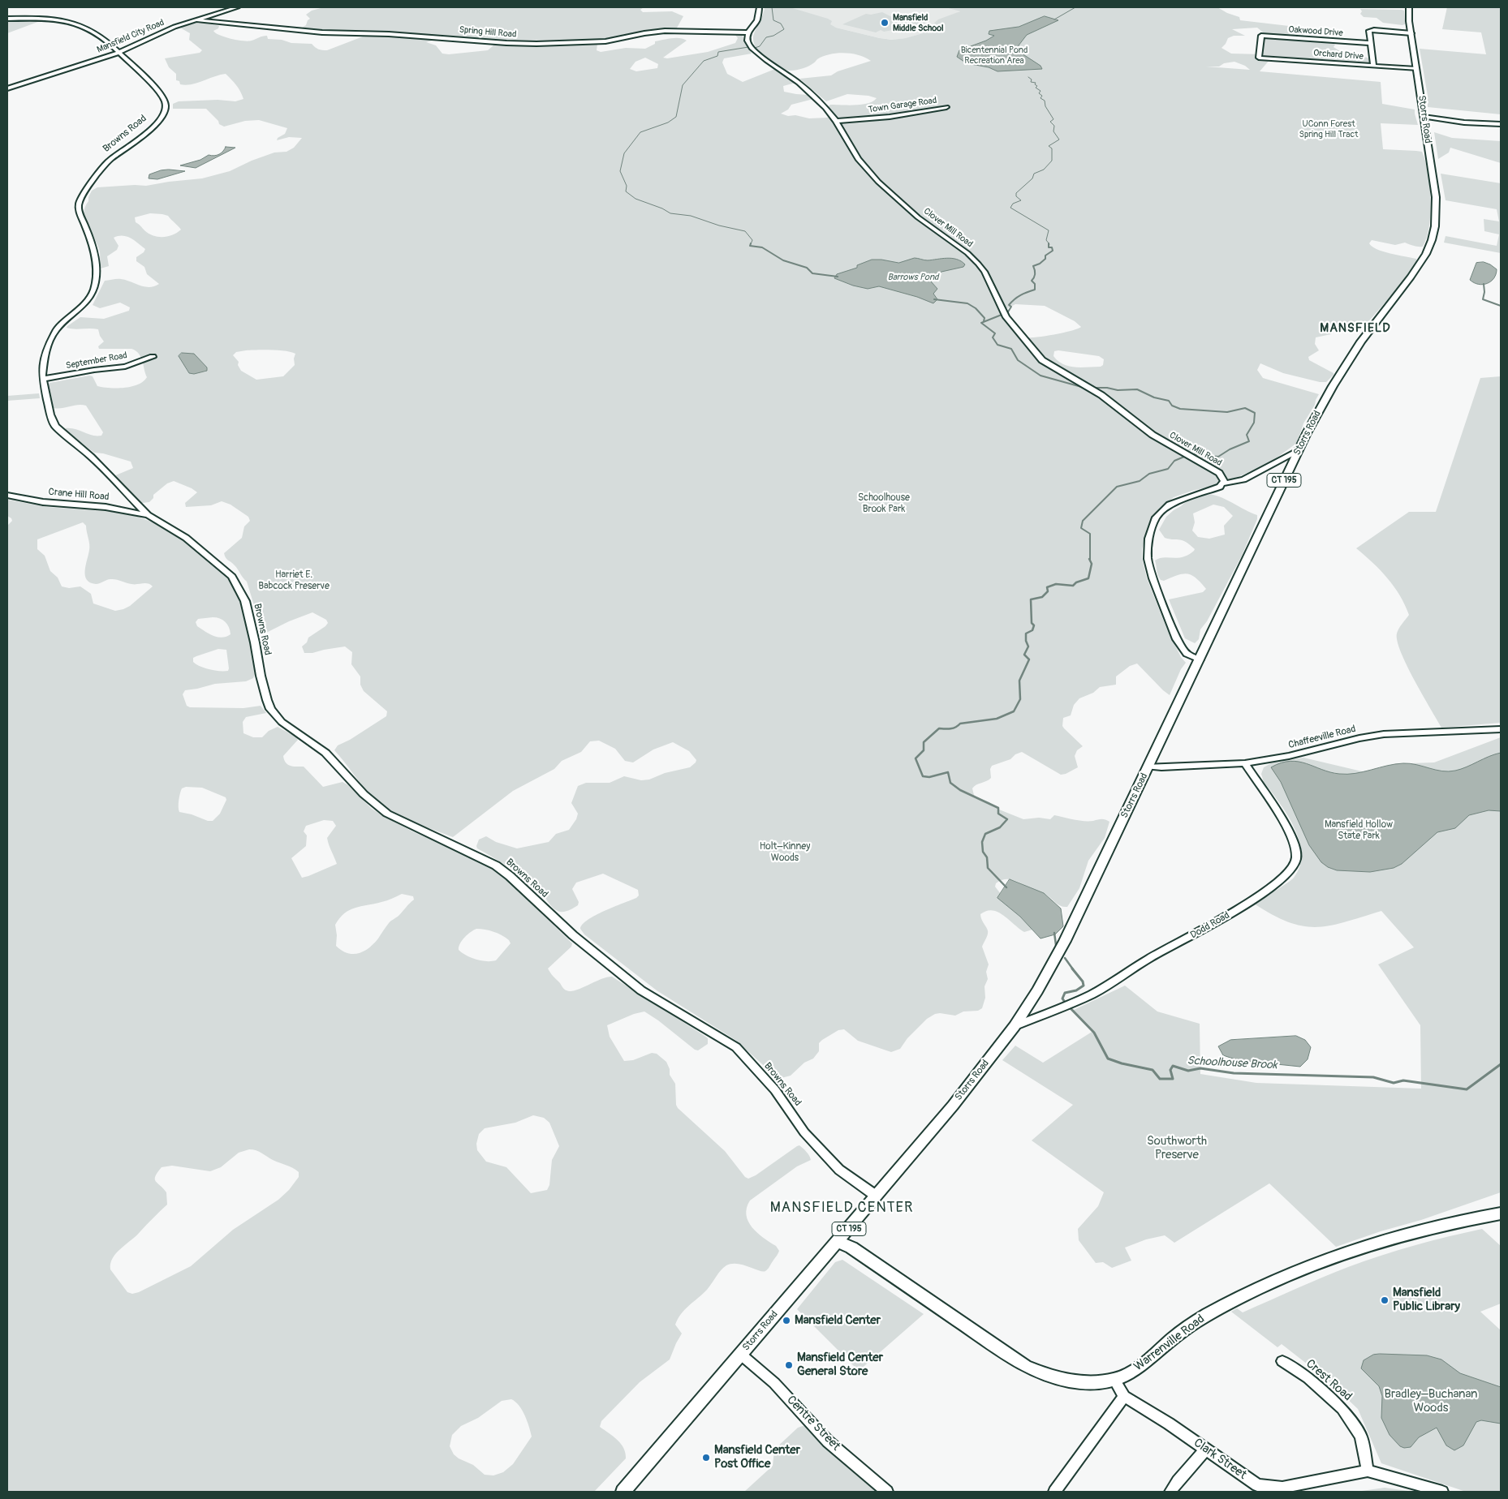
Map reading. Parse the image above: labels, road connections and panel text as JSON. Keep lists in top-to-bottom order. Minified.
{"streets":{"main road":["Storrs Road","CT 195","Warrenville Road"],"street":["Oakwood Drive","Spring Hill Road","Mansfield City Road","Orchard Drive","Town Garage Road","Browns Road","Clover Mill Road","September Road","Crane Hill Road","Chaffeeville Road","Dodd Road","Crest Road","Centre Street","Clark Street"]},"crossings":[["Oakwood Drive","Orchard Drive"],["Spring Hill Road","Mansfield City Road"],["Spring Hill Road","Clover Mill Road"],["Mansfield City Road","Browns Road"],["Orchard Drive","Storrs Road"],["Town Garage Road","Clover Mill Road"],["Storrs Road","Browns Road"],["Storrs Road","Chaffeeville Road"],["Storrs Road","Dodd Road"],["Storrs Road","Warrenville Road"],["Storrs Road","Centre Street"],["Browns Road","September Road"],["Browns Road","Crane Hill Road"],["Chaffeeville Road","Dodd Road"],["Warrenville Road","Clark Street"],["Crest Road","Clark Street"]],"districts":["MANSFIELD","MANSFIELD CENTER"],"water":["Barrows Pond","Schoolhouse Brook"],"parks":["Bicentennial Pond Recreation Area","UConn Forest Spring Hill Tract","Schoolhouse Brook Park","Harriet E. Babcock Preserve","Mansfield Hollow State Park","Holt–Kinney Woods","Southworth Preserve","Bradley–Buchanan Woods"],"places":["Mansfield Middle School","Mansfield Public Library","Mansfield Center","Mansfield Center General Store","Mansfield Center Post Office"]}
